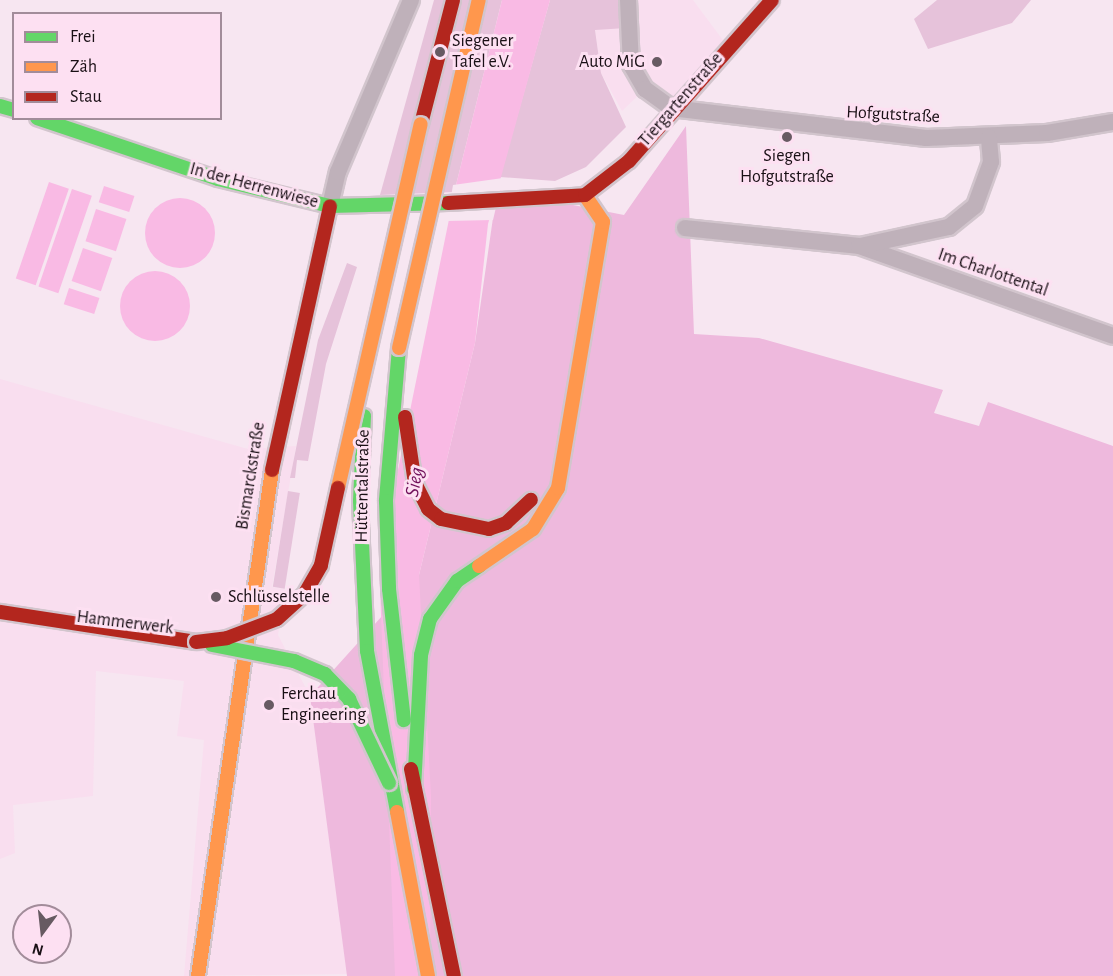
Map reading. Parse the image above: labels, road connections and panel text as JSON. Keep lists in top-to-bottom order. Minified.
{"streets":{"main road":["Tiergartenstraße","In der Herrenwiese","Bismarckstraße","Hüttentalstraße"],"street":["Hofgutstraße","Im Charlottental","Hammerwerk"]},"crossings":[["Tiergartenstraße","Hofgutstraße"],["Tiergartenstraße","In der Herrenwiese"],["Hofgutstraße","Im Charlottental"],["In der Herrenwiese","Bismarckstraße"],["Bismarckstraße","Hammerwerk"]],"water":["Sieg"],"places":["Siegener Tafel e.V.","Auto MiG","Siegen Hofgutstraße","Schlüsselstelle","Ferchau Engineering"],"legend":["Frei","Zäh","Stau"],"north":"bottom"}
